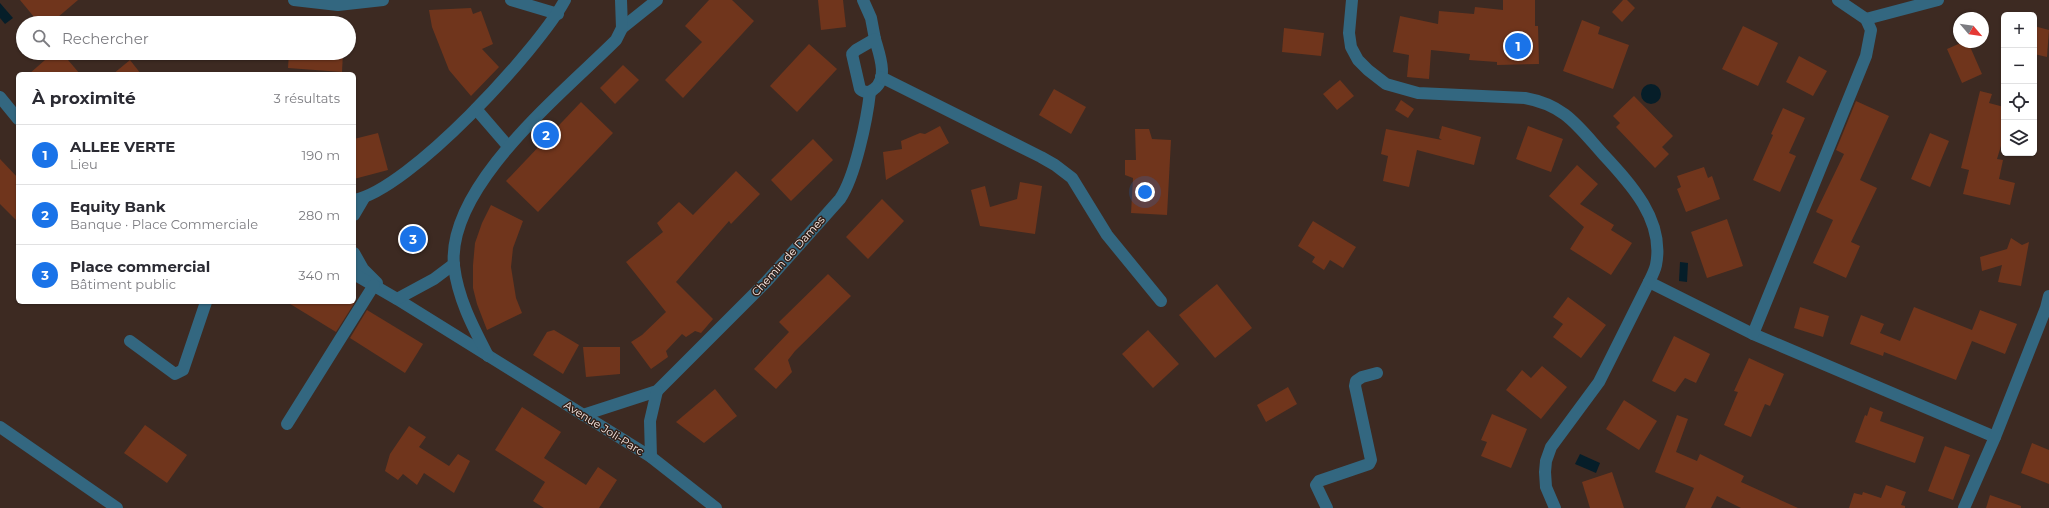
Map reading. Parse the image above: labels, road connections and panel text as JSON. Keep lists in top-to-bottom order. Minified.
{"streets":{"street":["Chemin de Dames","Avenue Joli-Parc"]},"north":"bottom right","page":{"map_buttons":["+","−"],"search":"Rechercher","pins":["1","2","3"],"heading":["À proximité","3 résultats"],"list":[{"mark":"1","name":"ALLEE VERTE","note":"Lieu","value":"190 m"},{"mark":"2","name":"Equity Bank","note":"Banque · Place Commerciale","value":"280 m"},{"mark":"3","name":"Place commercial","note":"Bâtiment public","value":"340 m"}]}}
